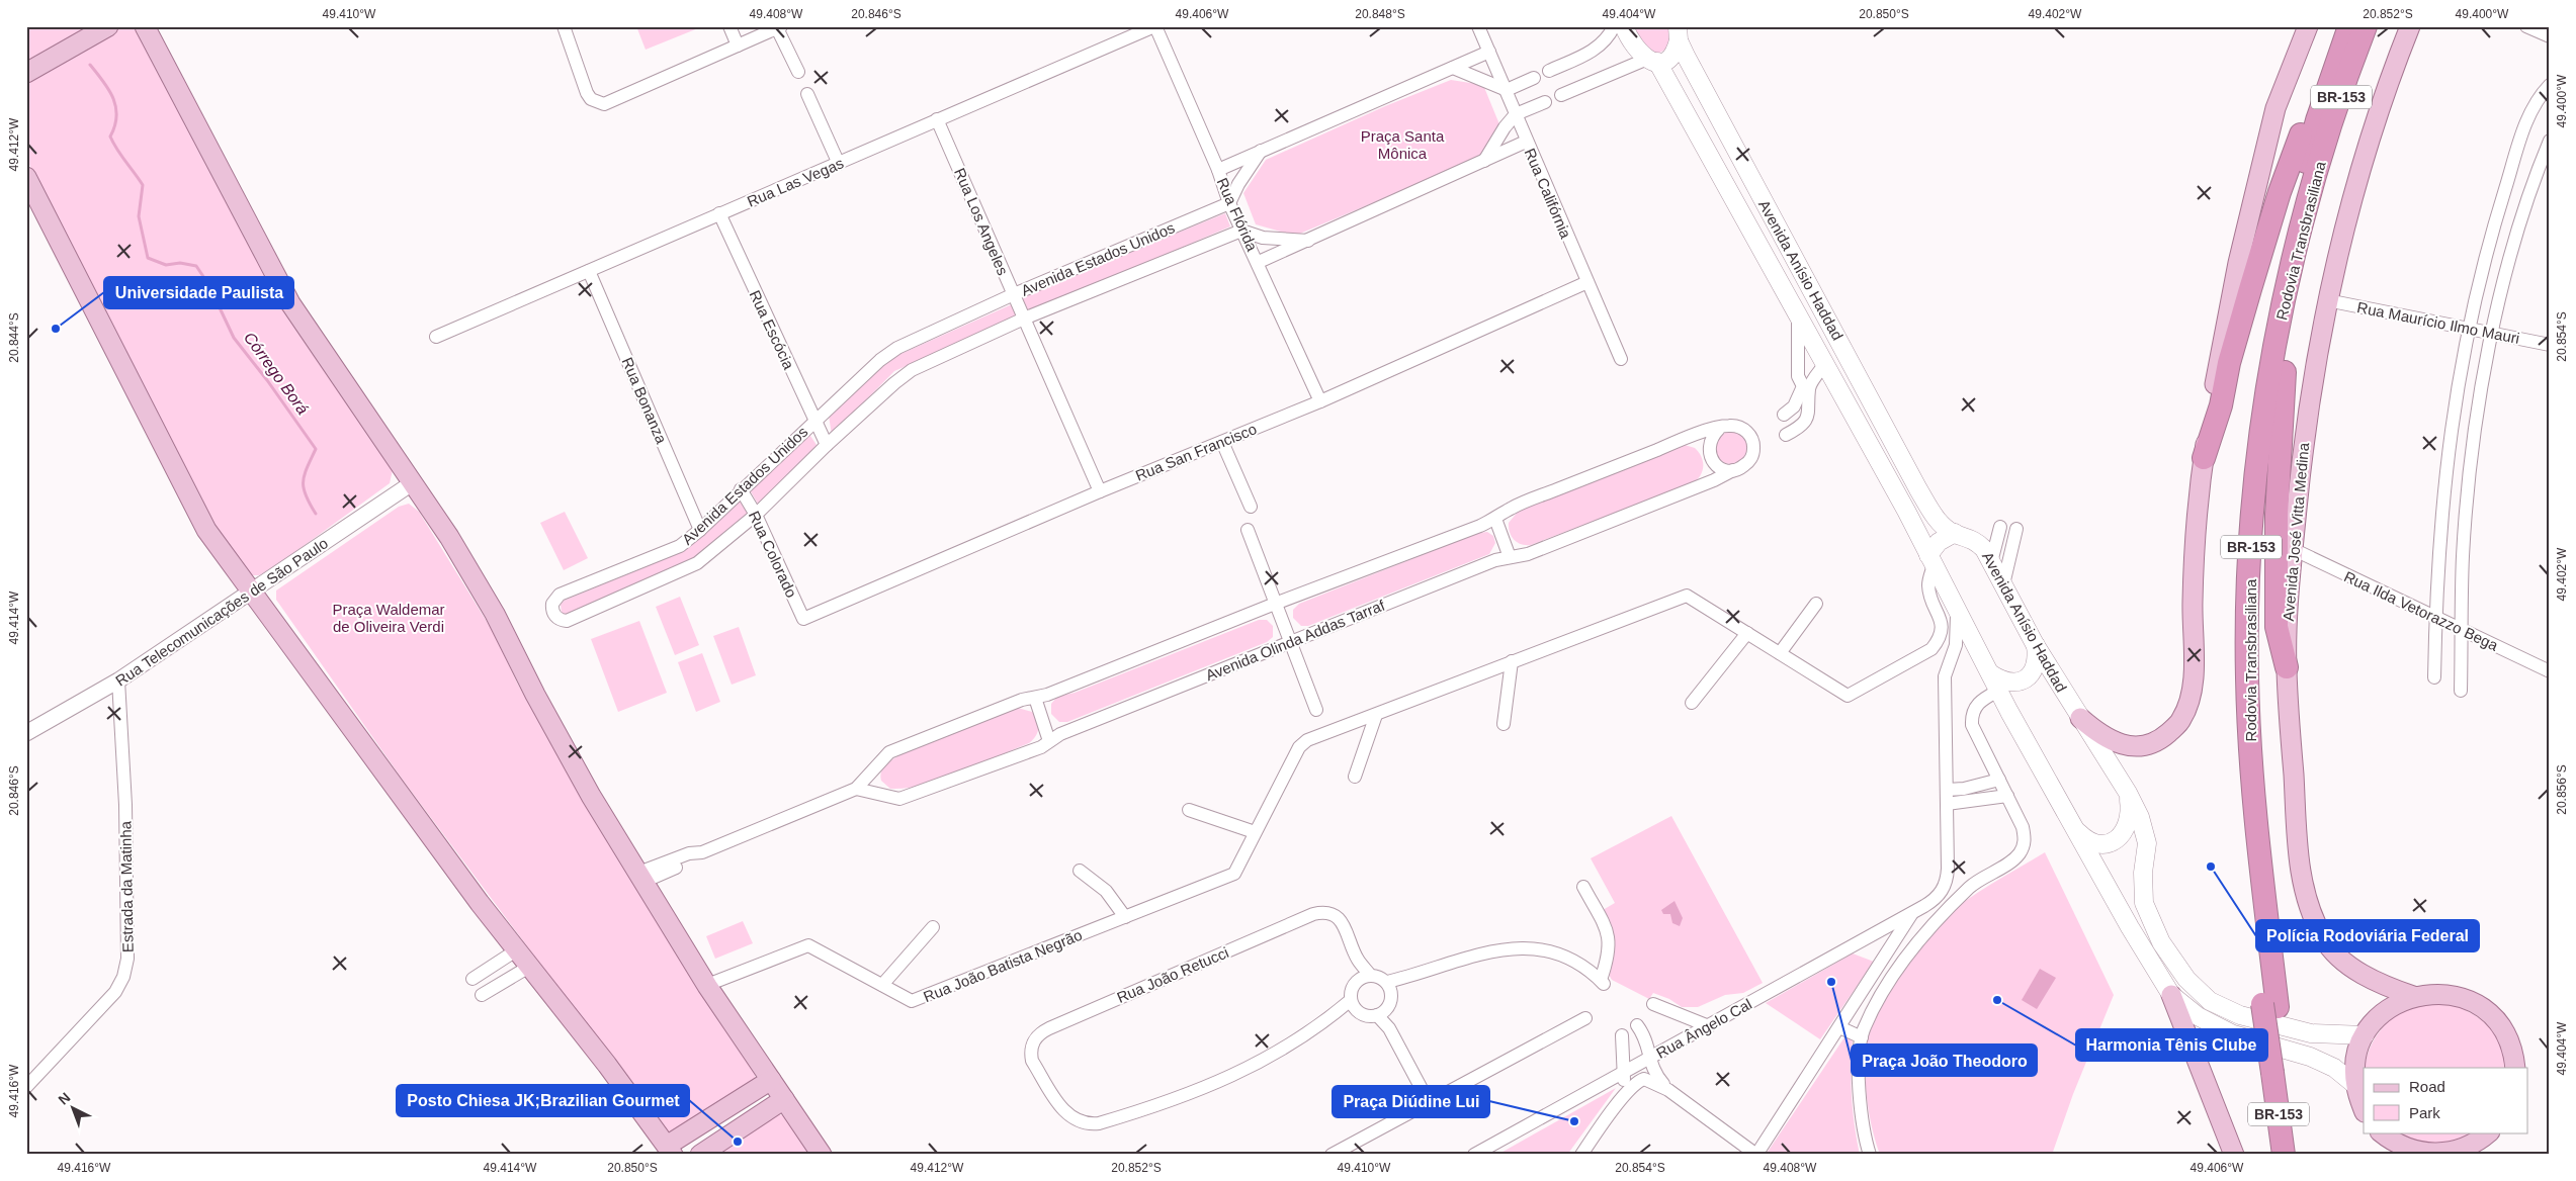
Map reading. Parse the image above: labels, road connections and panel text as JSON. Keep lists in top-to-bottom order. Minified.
{"streets":{"highway":["BR-153","Rodovia Transbrasiliana"],"main road":["Avenida Anísio Haddad","Avenida José Vitta Medina"],"street":["Rua Las Vegas","Rua Califórnia","Rua Flórida","Rua Los Angeles","Avenida Estados Unidos","Rua Maurício Ilmo Mauri","Rua Escócia","Rua Bonanza","Rua San Francisco","Rua Colorado","Rua Ilda Vetorazzo Bega","Rua Telecomunicações de São Paulo","Avenida Olinda Addas Tarraf","Estrada da Matinha","Rua João Batista Negrão","Rua João Retucci","Rua Ângelo Cal"]},"crossings":[["Rua Las Vegas","Rua Flórida"],["Rua Las Vegas","Rua Los Angeles"],["Rua Las Vegas","Rua Escócia"],["Rua Las Vegas","Rua Bonanza"],["Rua Califórnia","Rua San Francisco"],["Rua Flórida","Avenida Estados Unidos"],["Rua Flórida","Rua San Francisco"],["Rua Los Angeles","Avenida Estados Unidos"],["Rua Los Angeles","Rua San Francisco"],["Avenida Estados Unidos","Rua Escócia"],["Avenida Estados Unidos","Rua Bonanza"],["Avenida Estados Unidos","Rua Colorado"],["Rua Maurício Ilmo Mauri","Avenida José Vitta Medina"],["Rua San Francisco","Rua Colorado"],["Avenida José Vitta Medina","Rua Ilda Vetorazzo Bega"],["Rua Telecomunicações de São Paulo","Estrada da Matinha"]],"water":["Córrego Borá"],"parks":["Praça Santa Mônica","Praça Waldemar de Oliveira Verdi"],"places":["Universidade Paulista","Polícia Rodoviária Federal","Praça João Theodoro","Harmonia Tênis Clube","Praça Diúdine Lui","Posto Chiesa JK;Brazilian Gourmet"],"legend":["Road","Park"],"north":"top left","coordinates":["49.410°W","49.408°W","20.846°S","49.406°W","20.848°S","49.404°W","20.850°S","49.402°W","20.852°S","49.400°W","49.412°W","20.854°S","20.844°S","49.414°W","20.856°S","49.416°W"]}
